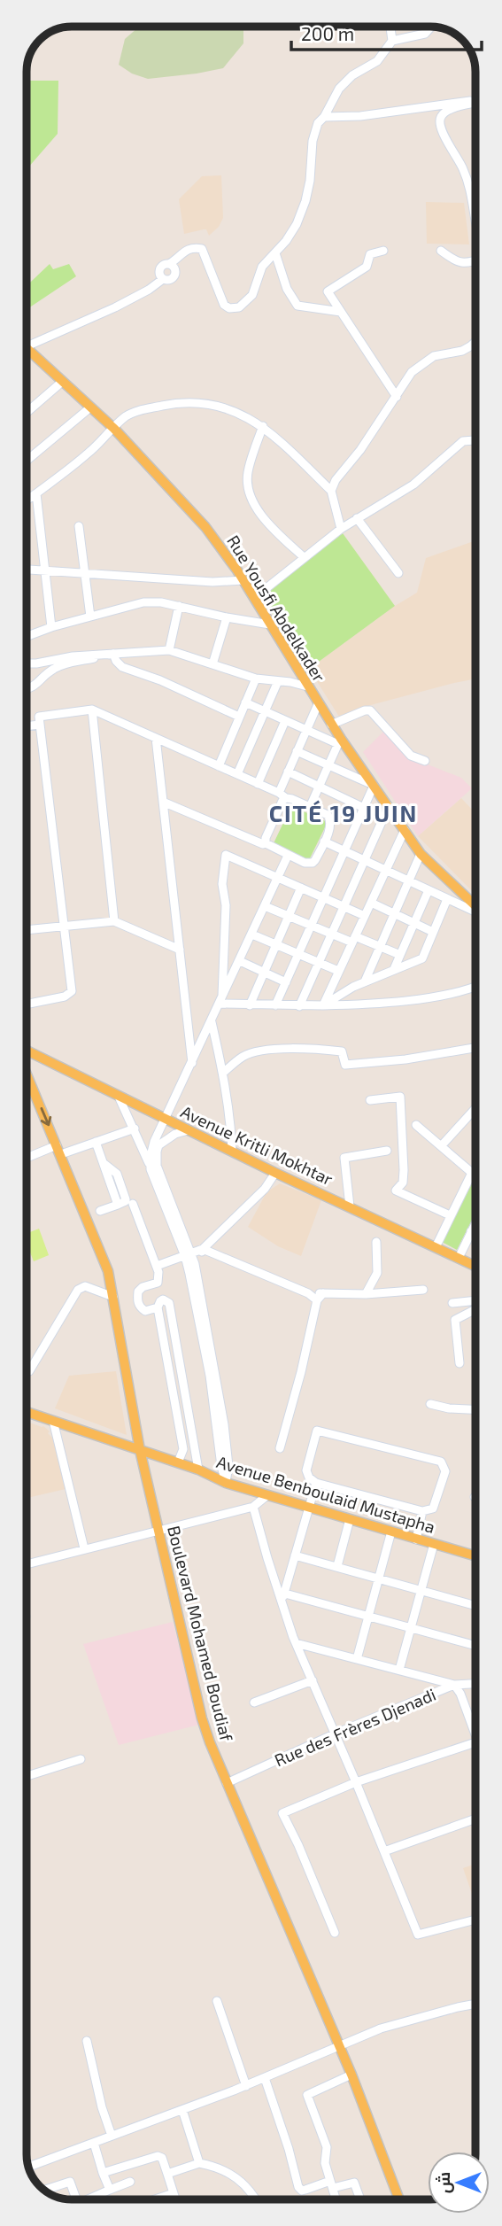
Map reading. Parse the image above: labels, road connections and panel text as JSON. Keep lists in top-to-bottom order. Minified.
{"streets":{"main road":["Rue Yousfi Abdelkader","Avenue Kritli Mokhtar","Avenue Benboulaid Mustapha","Boulevard Mohamed Boudiaf"],"street":["Rue des Frères Djenadi"]},"crossings":[["Avenue Benboulaid Mustapha","Boulevard Mohamed Boudiaf"],["Boulevard Mohamed Boudiaf","Rue des Frères Djenadi"]],"districts":["CITÉ 19 JUIN"],"scale_bar":"200 m","north":"left"}
